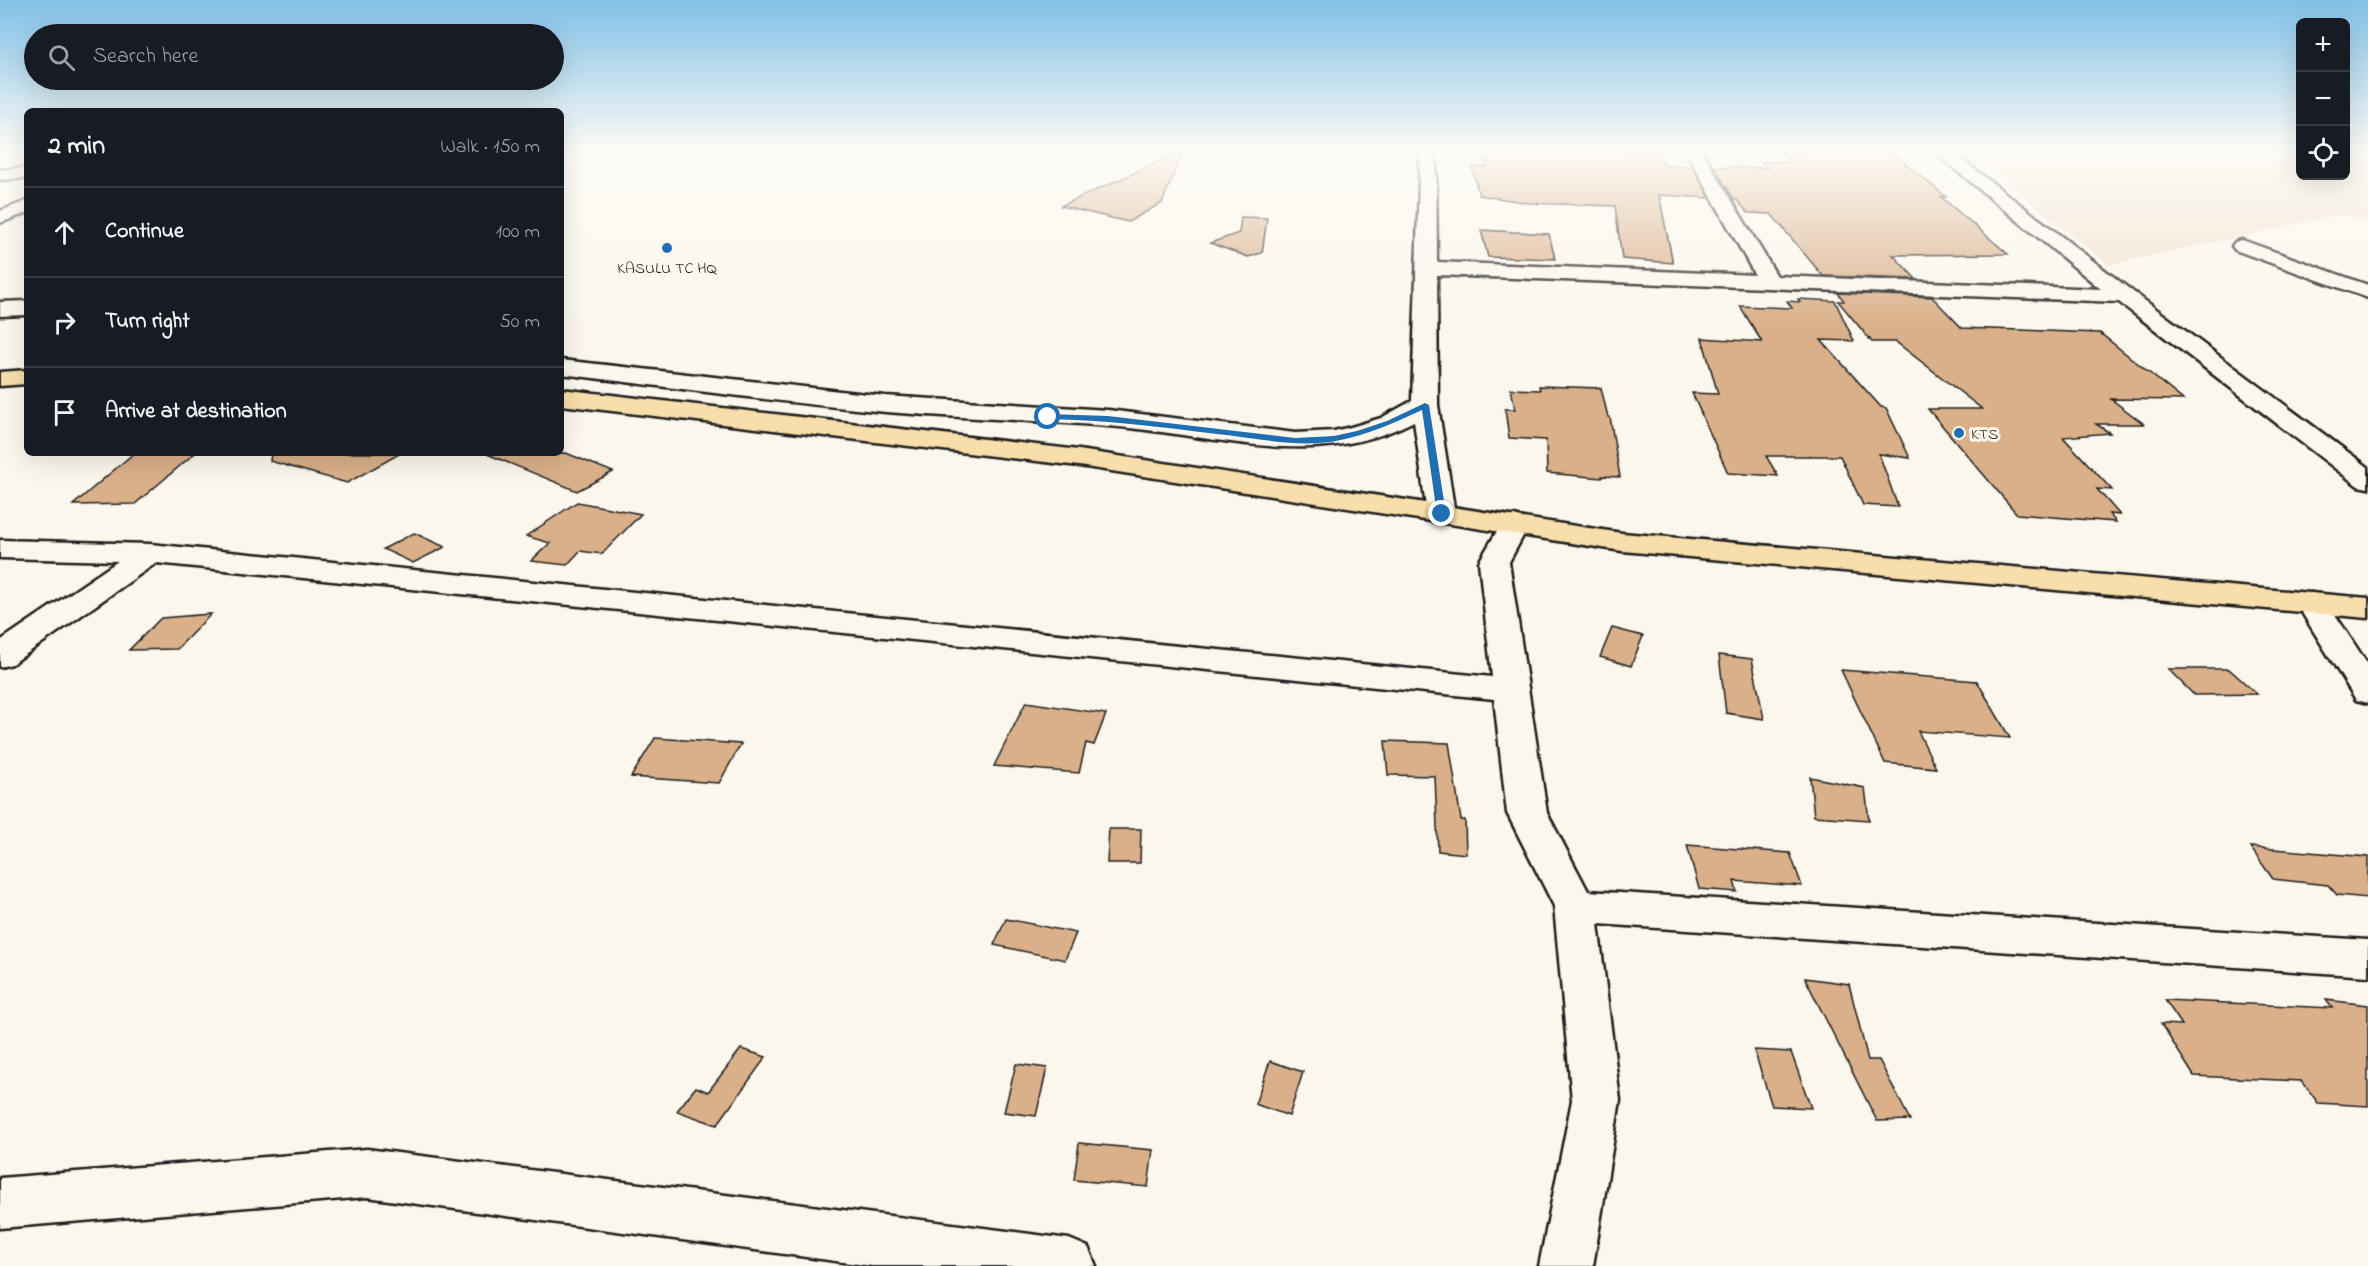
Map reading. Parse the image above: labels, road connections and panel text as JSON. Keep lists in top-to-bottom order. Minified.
{"places":["KASULU TC HQ","KTS"],"page":{"map_buttons":["+","−"],"search":"Search here","heading":["2 min","Walk · 150 m"],"list":[["Continue","100 m"],["Turn right","50 m"],"Arrive at destination"]}}
